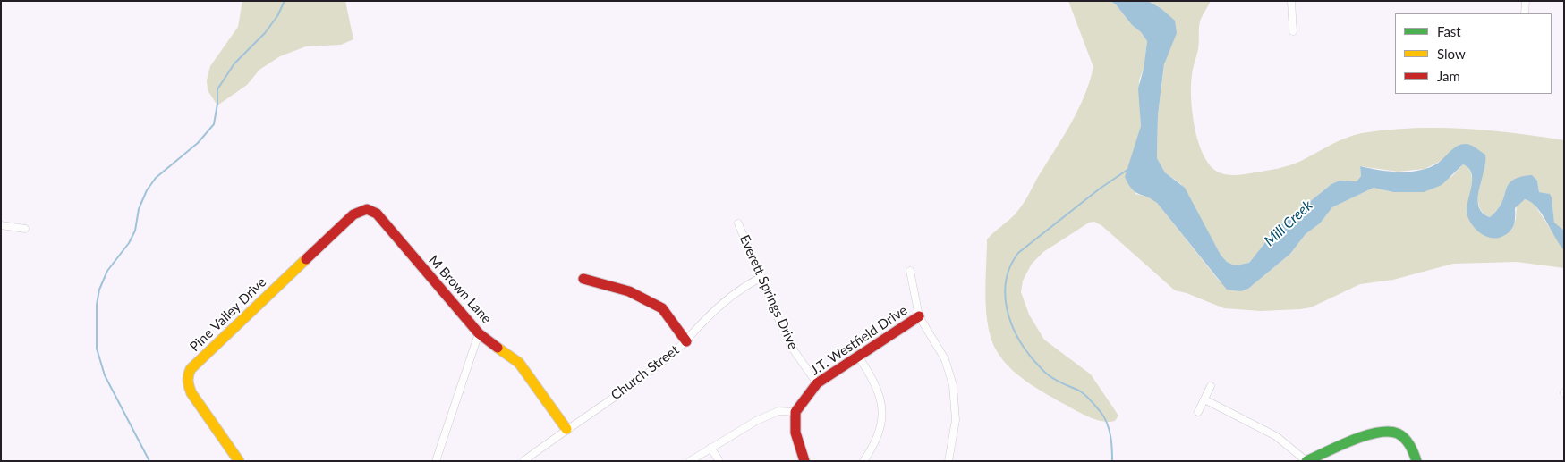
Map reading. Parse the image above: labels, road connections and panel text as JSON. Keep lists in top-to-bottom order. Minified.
{"streets":{"street":["M Brown Lane","Everett Springs Drive","Pine Valley Drive","J.T. Westfield Drive","Church Street"]},"crossings":[["M Brown Lane","Pine Valley Drive"],["M Brown Lane","Church Street"],["Everett Springs Drive","J.T. Westfield Drive"],["Everett Springs Drive","Church Street"]],"water":["Mill Creek"],"legend":["Fast","Slow","Jam"]}
